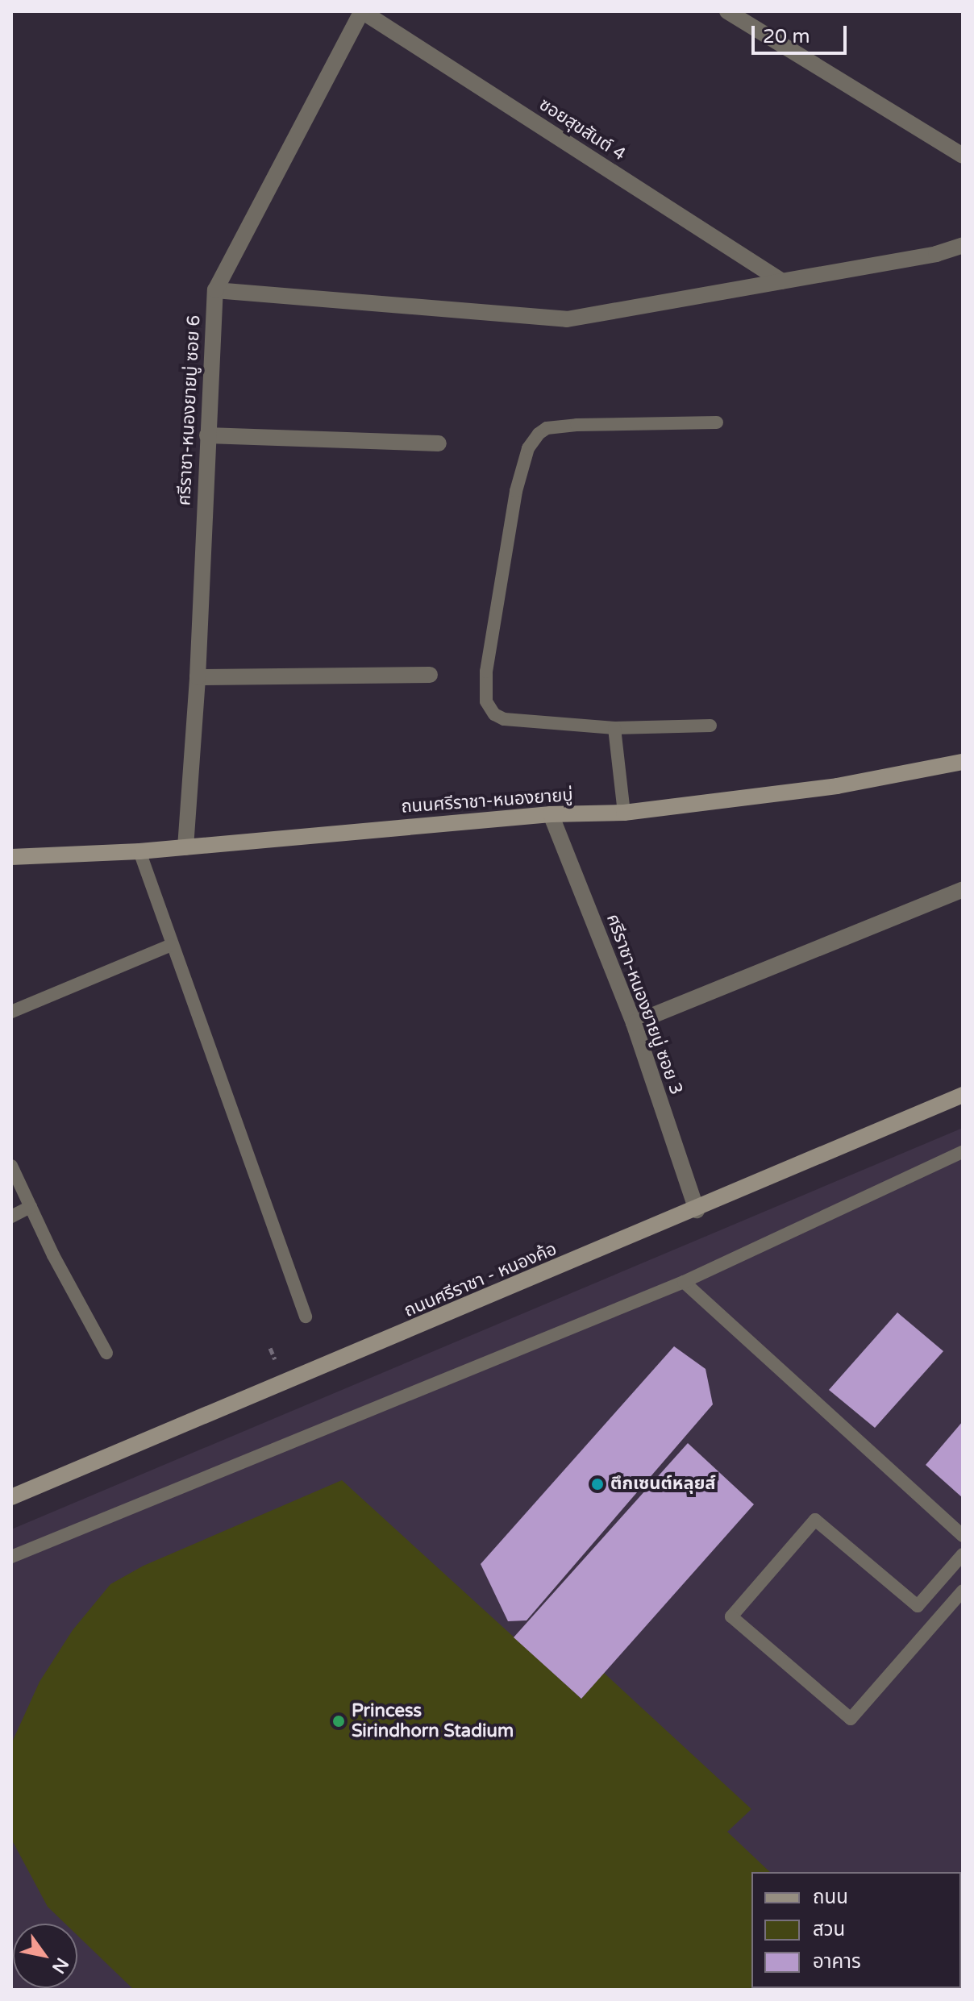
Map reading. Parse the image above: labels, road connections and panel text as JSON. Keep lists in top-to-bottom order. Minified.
{"streets":{"main road":["ถนนศรีราชา-หนองยายบู่","ถนนศรีราชา - หนองค้อ"],"street":["ซอยสุขสันต์ 4","ศรีราชา-หนองยายบู่ ซอย 6","ศรีราชา-หนองยายบู่ ซอย 3"]},"crossings":[["ซอยสุขสันต์ 4","ศรีราชา-หนองยายบู่ ซอย 6"],["ศรีราชา-หนองยายบู่ ซอย 6","ถนนศรีราชา-หนองยายบู่"],["ถนนศรีราชา-หนองยายบู่","ศรีราชา-หนองยายบู่ ซอย 3"],["ศรีราชา-หนองยายบู่ ซอย 3","ถนนศรีราชา - หนองค้อ"]],"places":["ตึกเซนต์หลุยส์","Princess Sirindhorn Stadium"],"legend":["ถนน","สวน","อาคาร"],"scale_bar":"20 m","north":"bottom right"}
